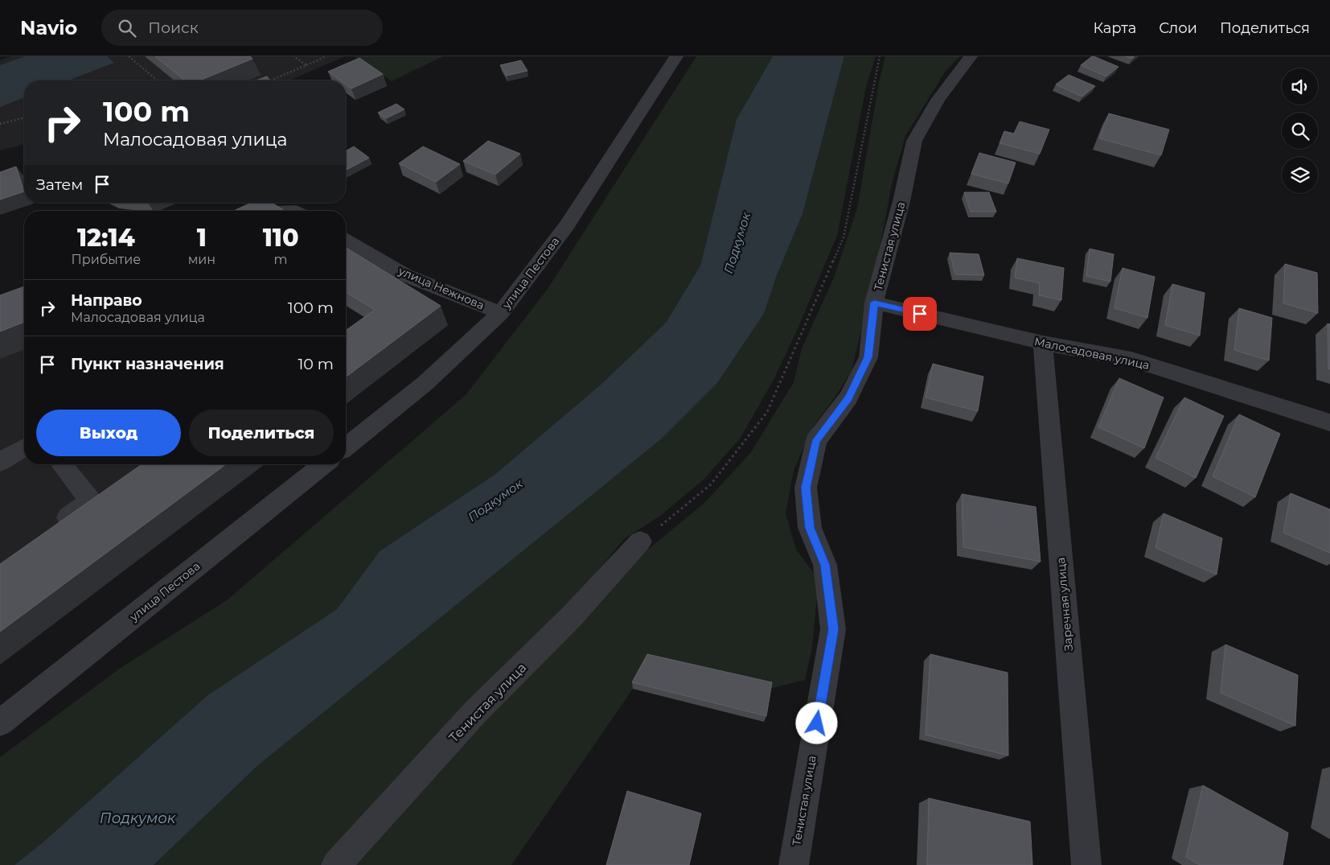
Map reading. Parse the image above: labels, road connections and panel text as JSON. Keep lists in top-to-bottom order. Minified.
{"streets":{"street":["Тенистая улица","улица Пестова","улица Нежнова","Малосадовая улица","Заречная улица"]},"crossings":[["Тенистая улица","Малосадовая улица"],["улица Пестова","улица Нежнова"],["Малосадовая улица","Заречная улица"]],"water":["Подкумок"],"page":{"header":"Navio","search":"Поиск","nav":["Карта","Слои","Поделиться"],"turn":["100 m","Малосадовая улица"],"then":"Затем","eta":["12:14","Прибытие","1","мин","110","m"],"list":[{"name":"Направо","note":"Малосадовая улица","value":"100 m"},{"name":"Пункт назначения","value":"10 m"}],"buttons":["Выход","Поделиться"]}}
